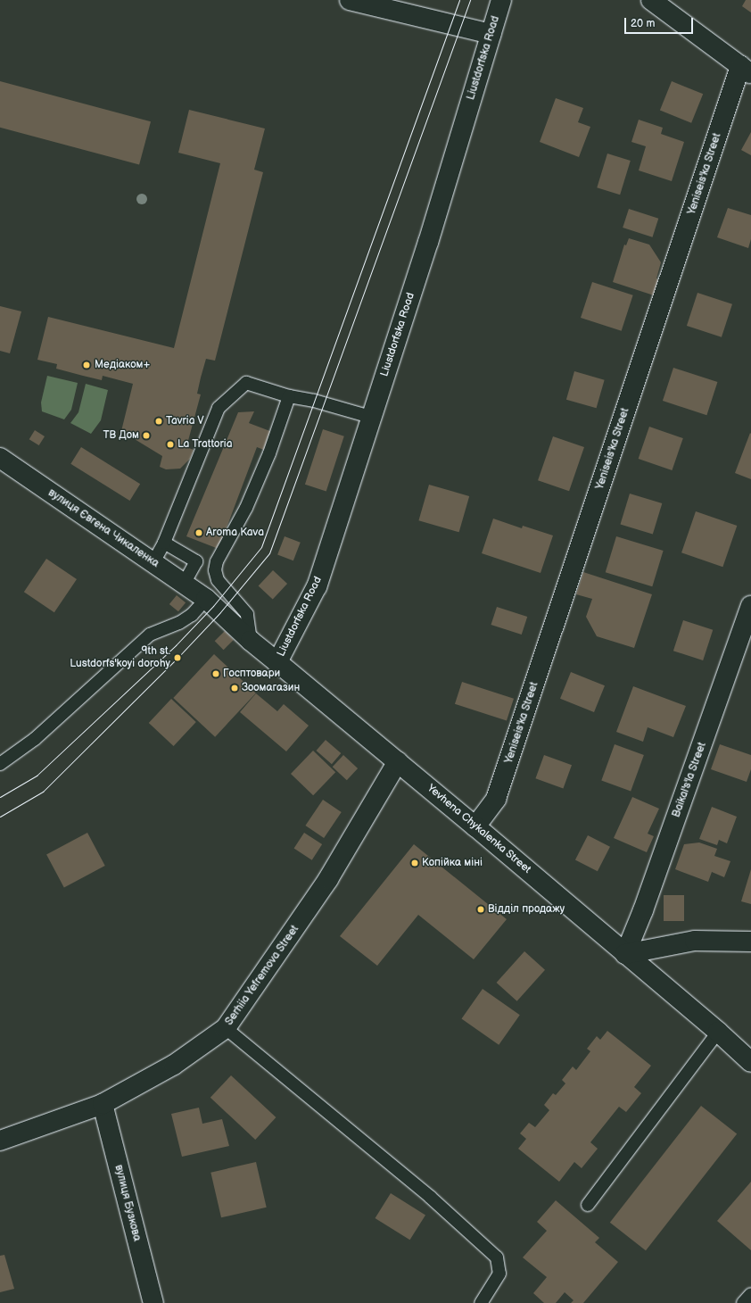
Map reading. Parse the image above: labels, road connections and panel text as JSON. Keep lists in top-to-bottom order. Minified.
{"streets":{"street":["Liustdorfska Road","Yeniseis'ka Street","вулиця Євгена Чикаленка","Baikal's'la Street","Yevhena Chykalenka Street","Serhiia Yefremova Street","вулиця Бузкова"]},"crossings":[["Liustdorfska Road","Yevhena Chykalenka Street"],["Yeniseis'ka Street","Yevhena Chykalenka Street"],["вулиця Євгена Чикаленка","Yevhena Chykalenka Street"],["Baikal's'la Street","Yevhena Chykalenka Street"],["Yevhena Chykalenka Street","Serhiia Yefremova Street"],["Serhiia Yefremova Street","вулиця Бузкова"]],"places":["Медіаком+","Tavria V","ТВ Дом","La Trattoria","Aroma Kava","9th st. Lustdorfs'koyi dorohy","Госптовари","Зоомагазин","Копійка міні","Відділ продажу"],"scale_bar":"20 m"}
